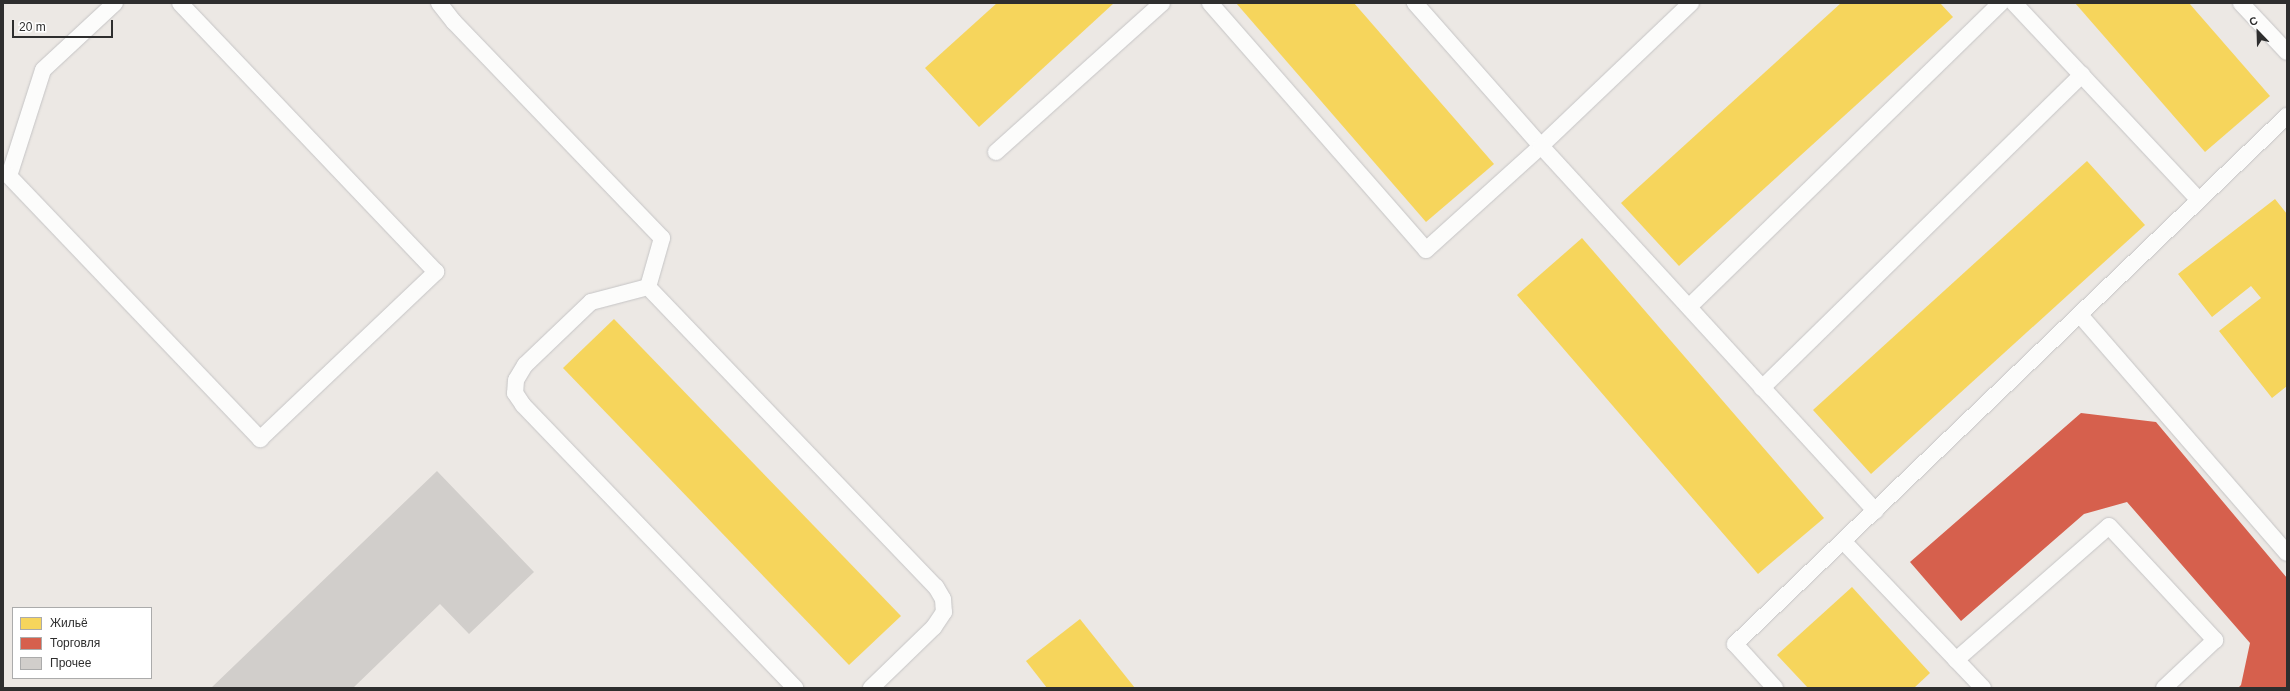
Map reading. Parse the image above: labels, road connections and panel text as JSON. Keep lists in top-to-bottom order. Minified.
{"legend":["Жильё","Торговля","Прочее"],"scale_bar":"20 m","north":"top left"}
